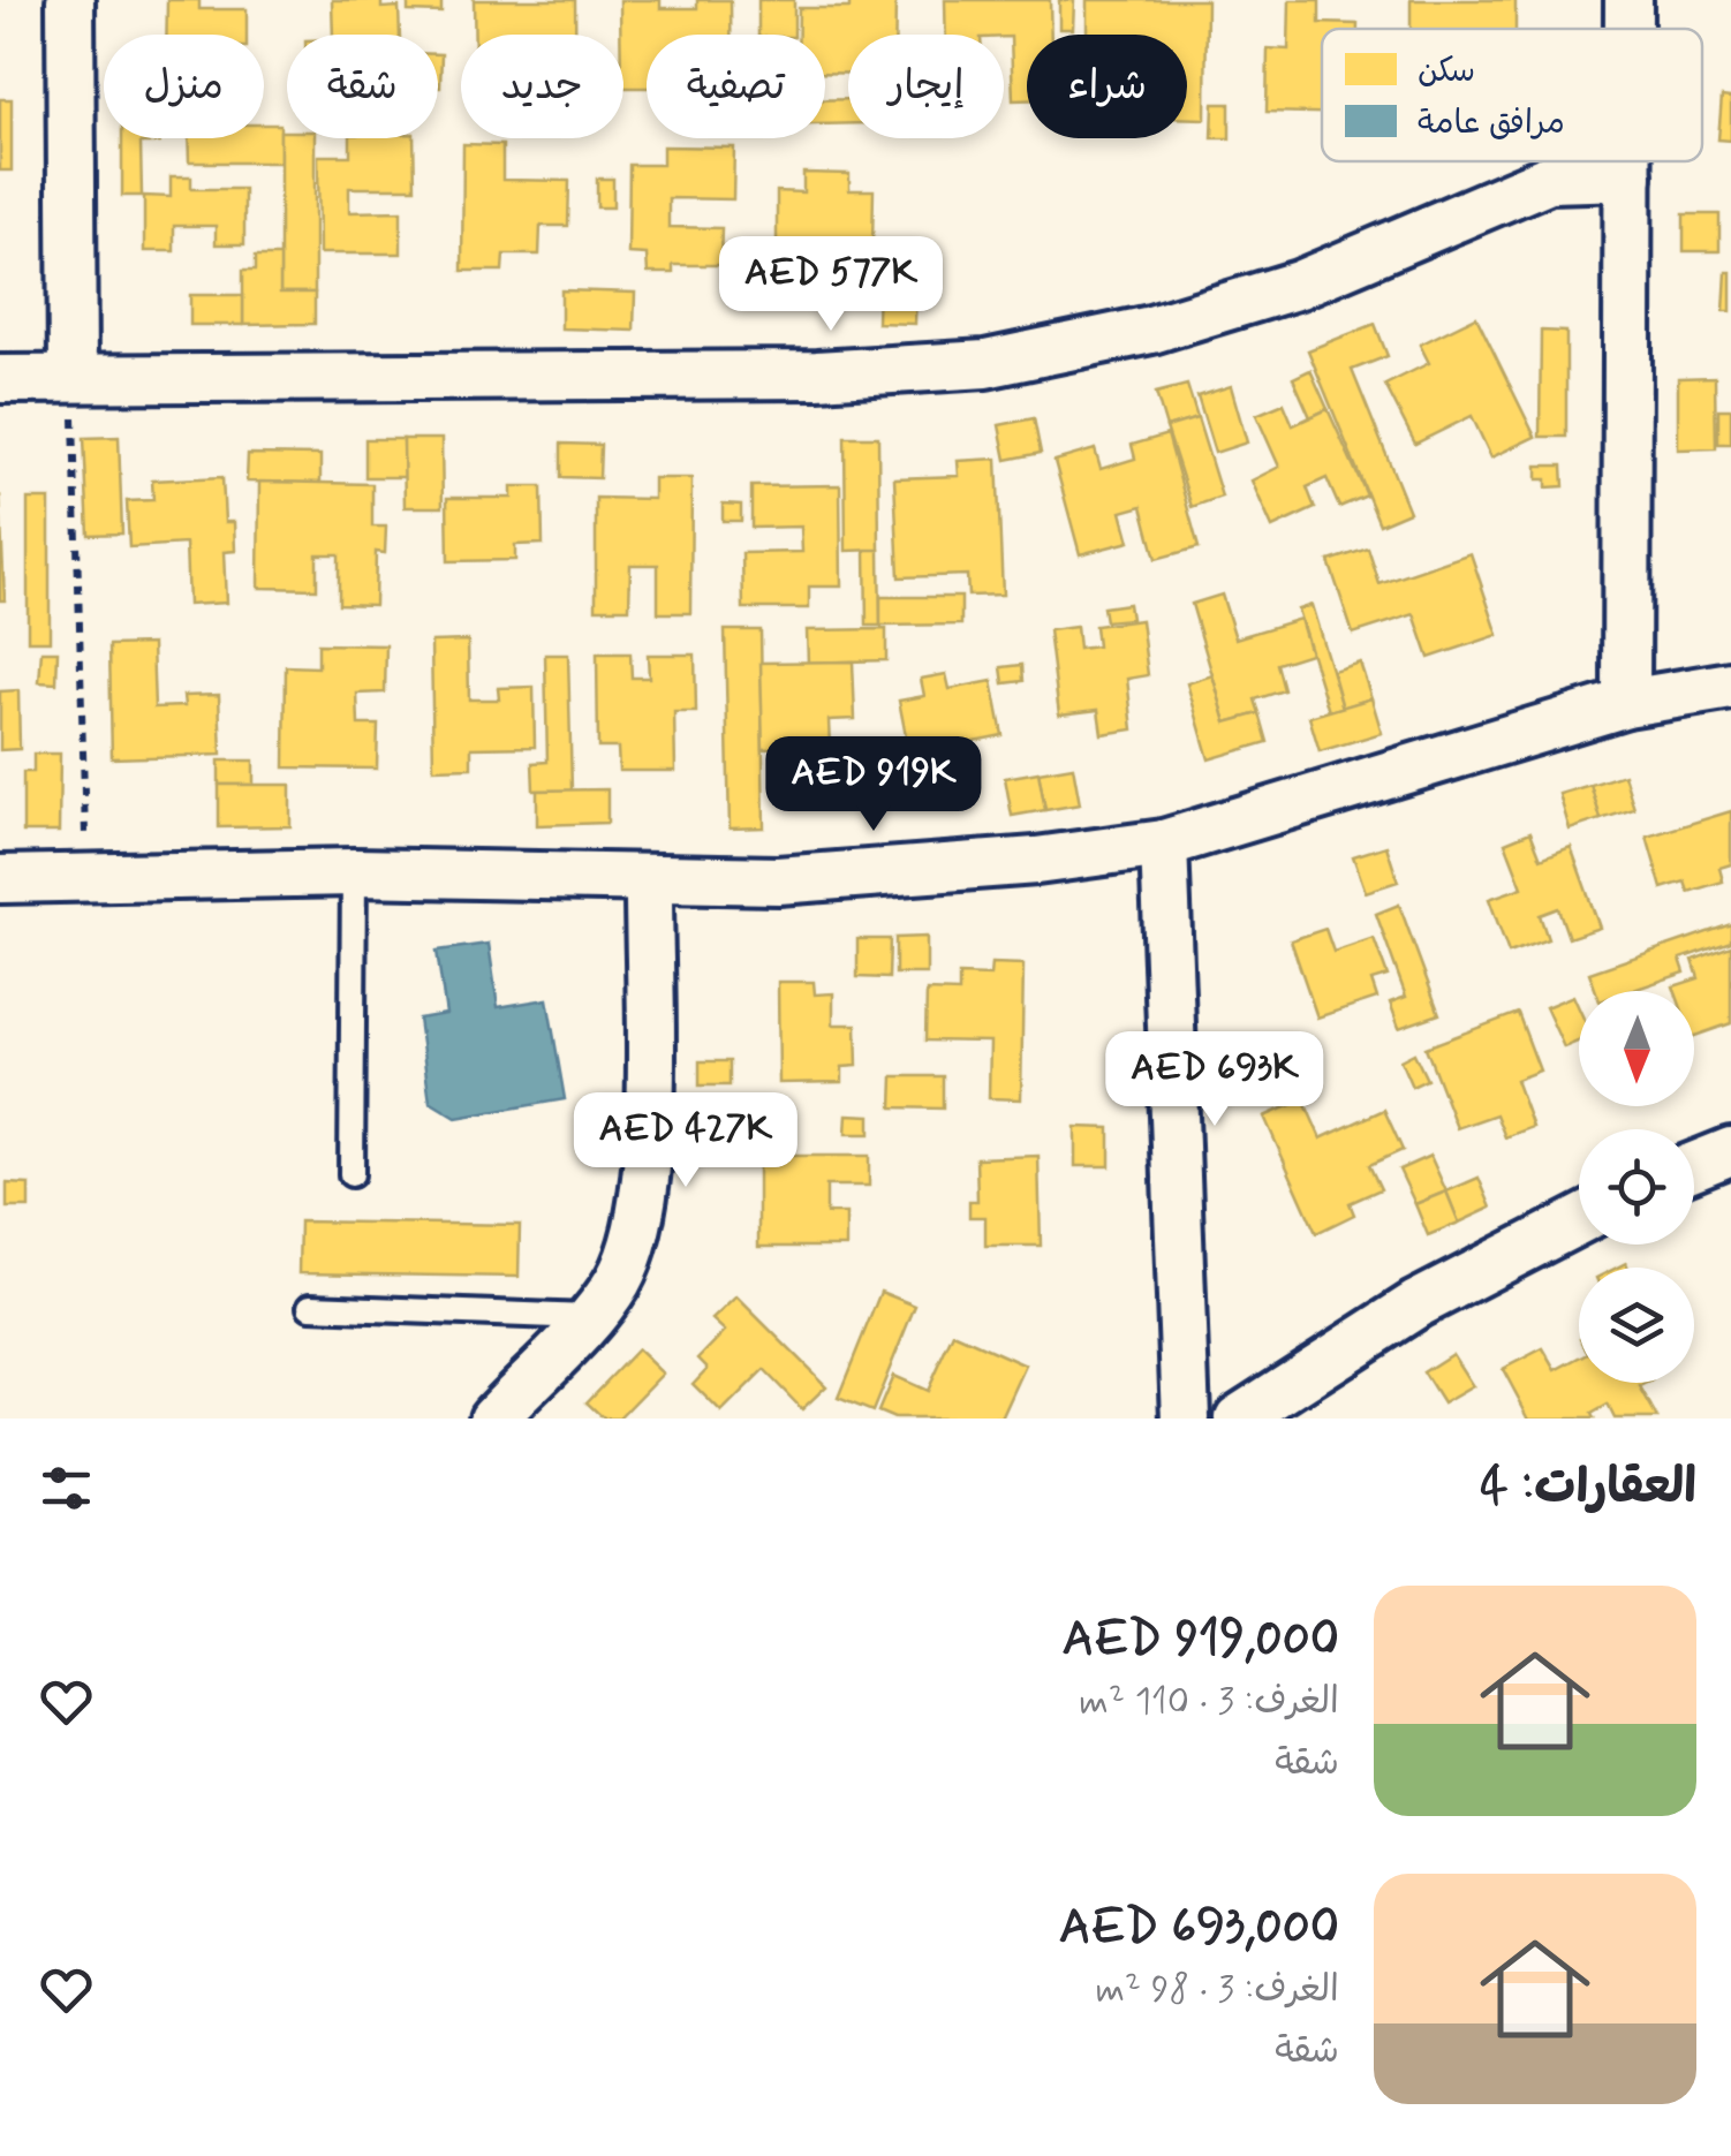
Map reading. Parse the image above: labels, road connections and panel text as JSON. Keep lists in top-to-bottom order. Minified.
{"legend":["سكن","مرافق عامة"],"north":"bottom","page":{"chip":["شراء","إيجار","تصفية","جديد","شقة","منزل"],"price":["AED 577K","AED 919K","AED 693K","AED 427K"],"heading":"العقارات: 4","list":[{"name":"AED 919,000","note":"الغرف: 3 · 110 m² · شقة"},{"name":"AED 693,000","note":"الغرف: 3 · 98 m² · شقة"}]}}
